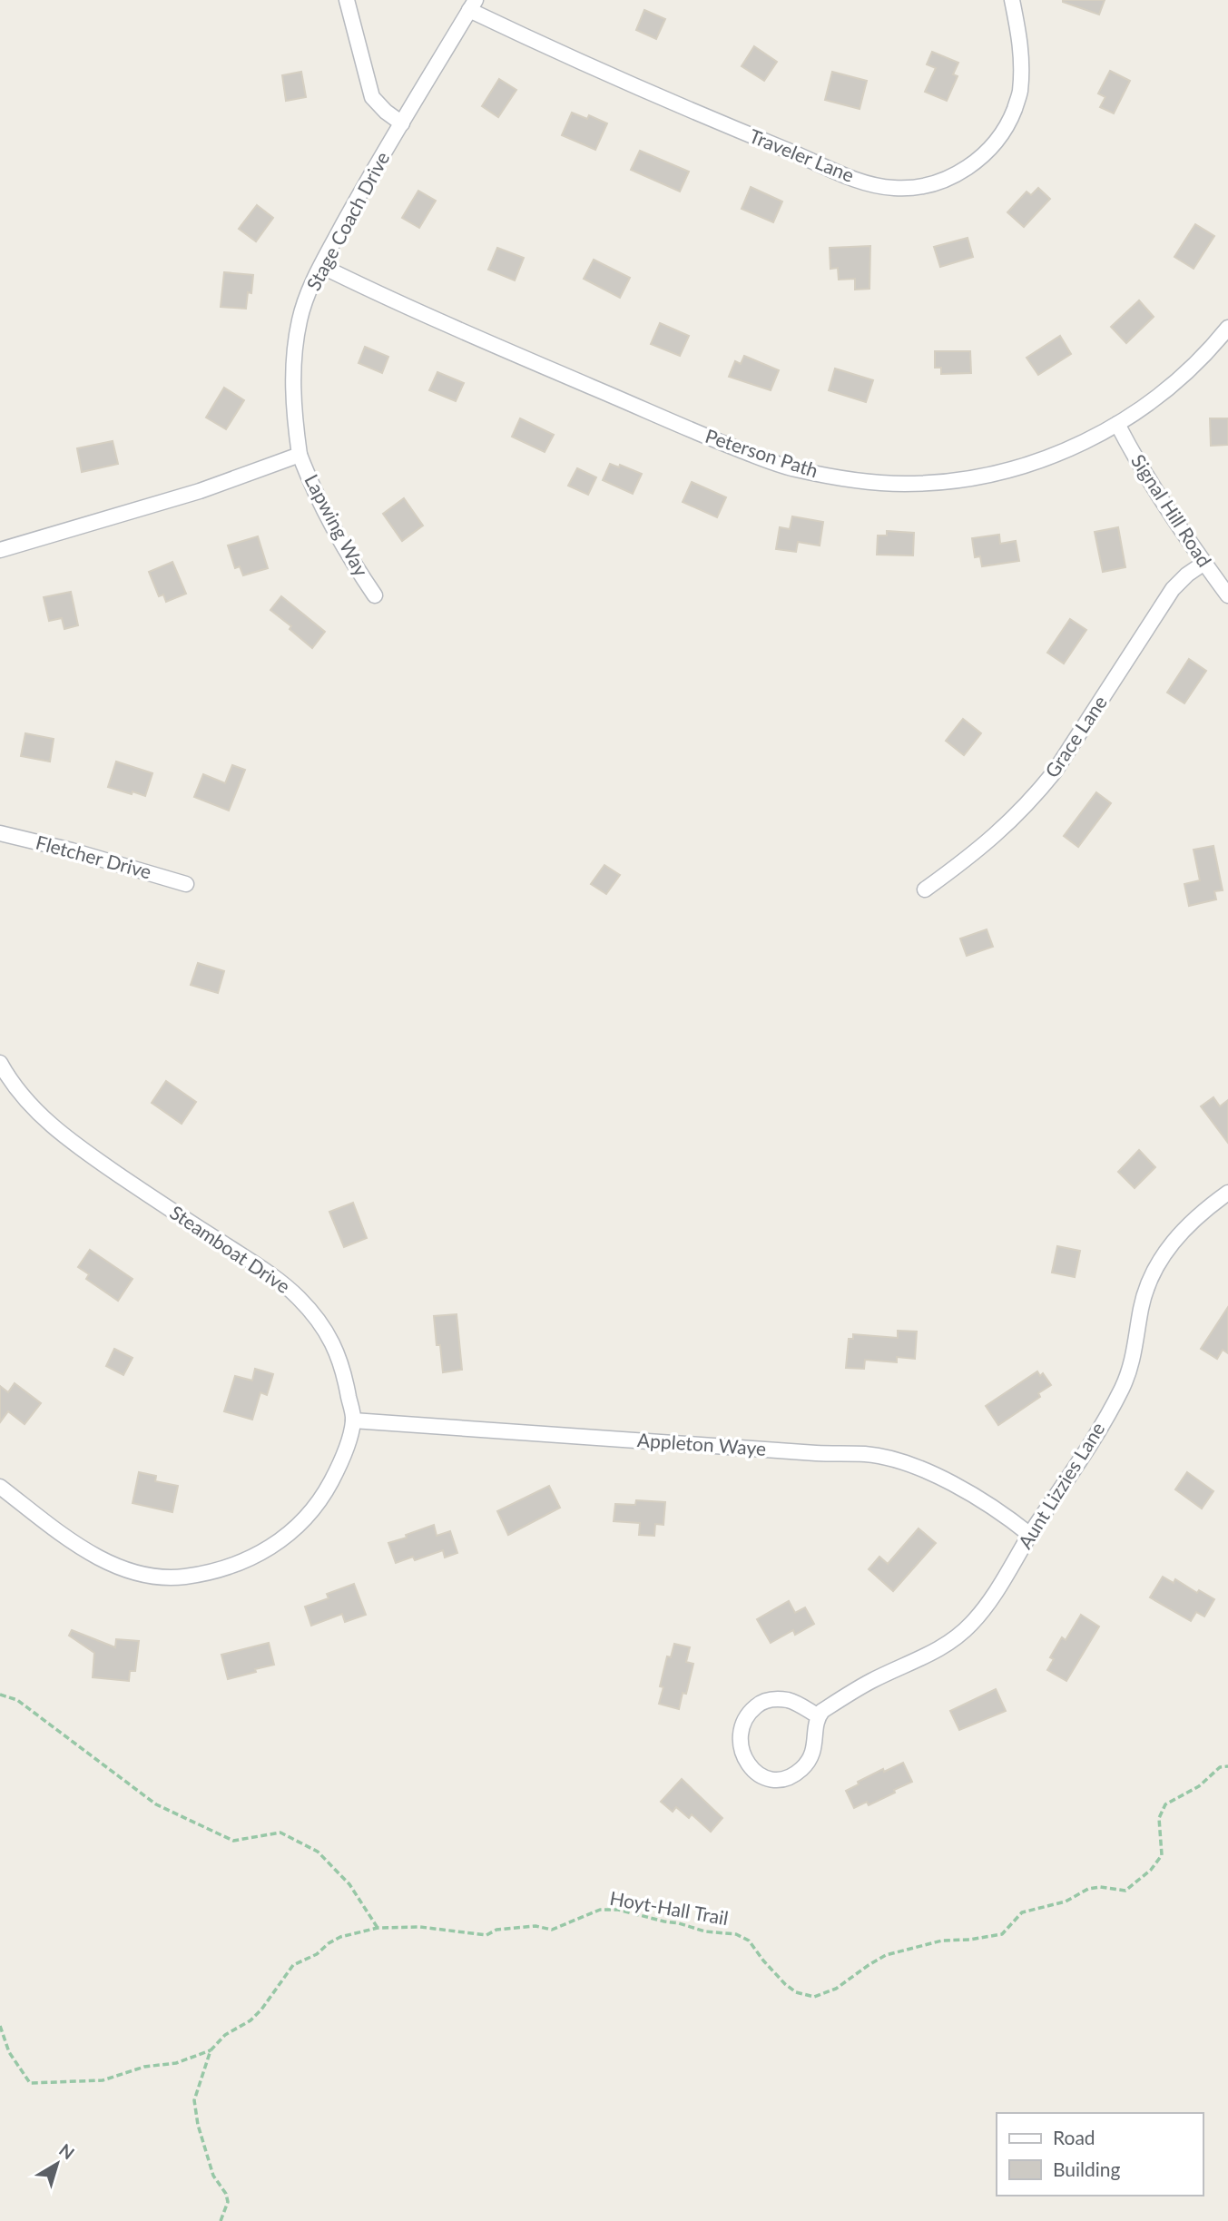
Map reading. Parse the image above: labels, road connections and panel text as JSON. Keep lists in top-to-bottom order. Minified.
{"streets":{"street":["Traveler Lane","Stage Coach Drive","Peterson Path","Signal Hill Road","Lapwing Way","Grace Lane","Fletcher Drive","Steamboat Drive","Appleton Waye","Aunt Lizzies Lane"],"path":["Hoyt-Hall Trail"]},"crossings":[["Traveler Lane","Stage Coach Drive"],["Stage Coach Drive","Peterson Path"],["Stage Coach Drive","Lapwing Way"],["Peterson Path","Signal Hill Road"],["Signal Hill Road","Grace Lane"],["Steamboat Drive","Appleton Waye"],["Appleton Waye","Aunt Lizzies Lane"]],"legend":["Road","Building"],"north":"top right"}
